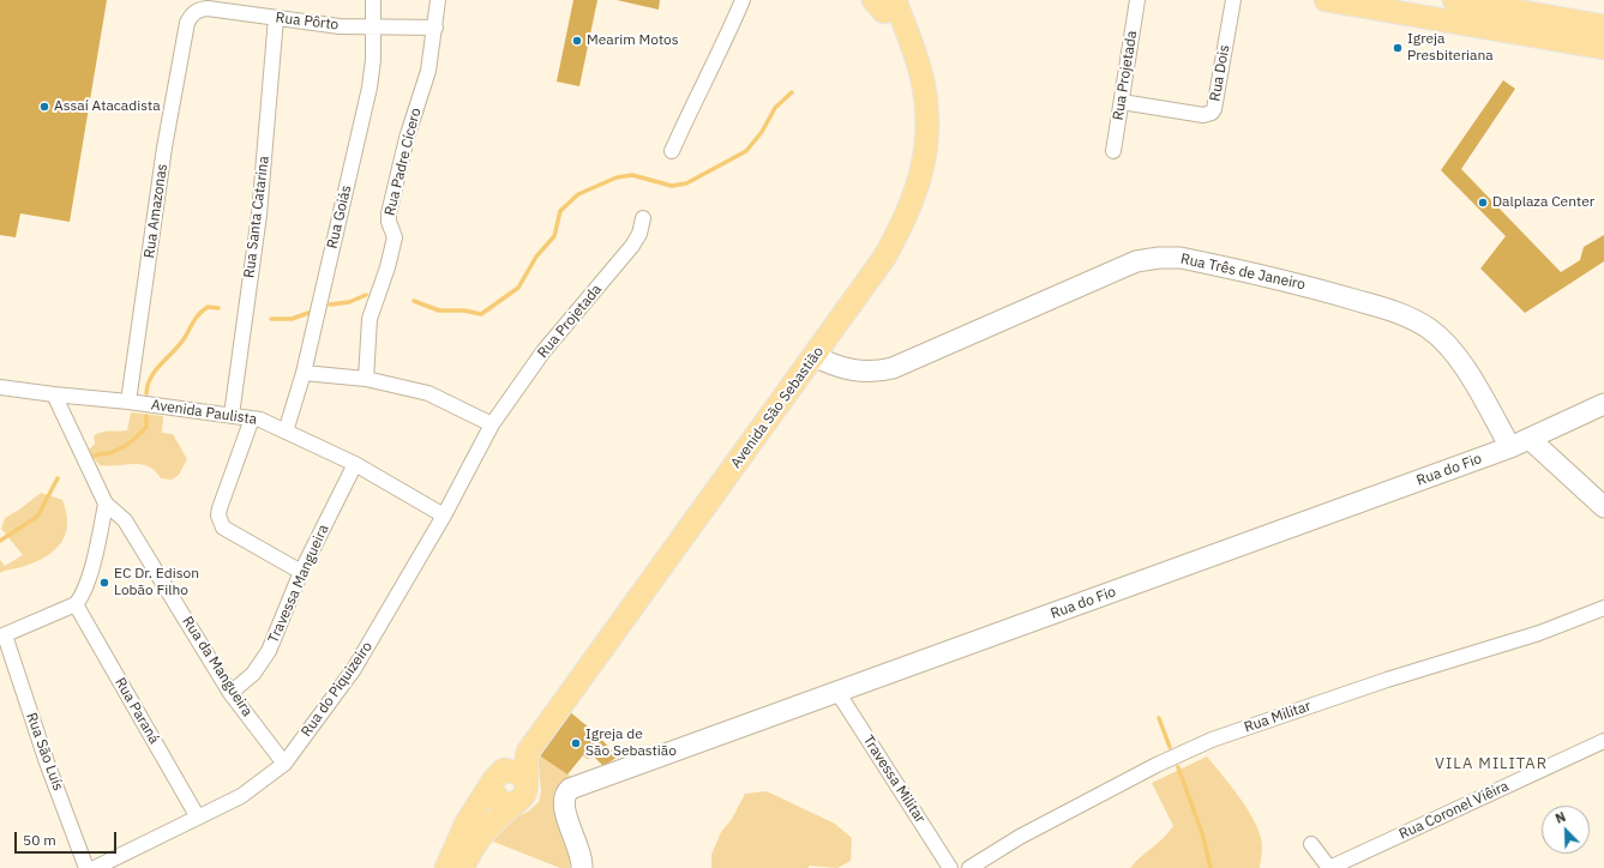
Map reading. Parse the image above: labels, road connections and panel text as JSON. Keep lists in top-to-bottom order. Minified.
{"streets":{"main road":["Avenida São Sebastião"],"street":["Rua Pôrto","Rua Dois","Rua Projetada","Rua Padre Cícero","Rua Amazonas","Rua Santa Catarina","Rua Goiás","Rua Três de Janeiro","Avenida Paulista","Rua do Fio","Travessa Mangueira","Rua da Mangueira","Rua do Piquizeiro","Rua Paraná","Rua Militar","Rua São Luís","Travessa Militar","Rua Coronel Viêira"]},"crossings":[["Rua Pôrto","Rua Padre Cícero"],["Rua Pôrto","Rua Amazonas"],["Rua Pôrto","Rua Santa Catarina"],["Rua Pôrto","Rua Goiás"],["Rua Dois","Rua Projetada"],["Rua Projetada","Rua do Piquizeiro"],["Rua Amazonas","Avenida Paulista"],["Rua Santa Catarina","Avenida Paulista"],["Rua Goiás","Avenida Paulista"],["Rua Três de Janeiro","Avenida São Sebastião"],["Rua Três de Janeiro","Rua do Fio"],["Avenida Paulista","Travessa Mangueira"],["Avenida Paulista","Rua da Mangueira"],["Avenida Paulista","Rua do Piquizeiro"],["Rua do Fio","Travessa Militar"],["Travessa Mangueira","Rua da Mangueira"],["Rua da Mangueira","Rua do Piquizeiro"],["Rua do Piquizeiro","Rua Paraná"]],"districts":["VILA MILITAR"],"places":["Mearim Motos","Igreja Presbiteriana","Assaí Atacadista","Dalplaza Center","EC Dr. Edison Lobão Filho","Igreja de São Sebastião"],"scale_bar":"50 m","north":"top left"}
